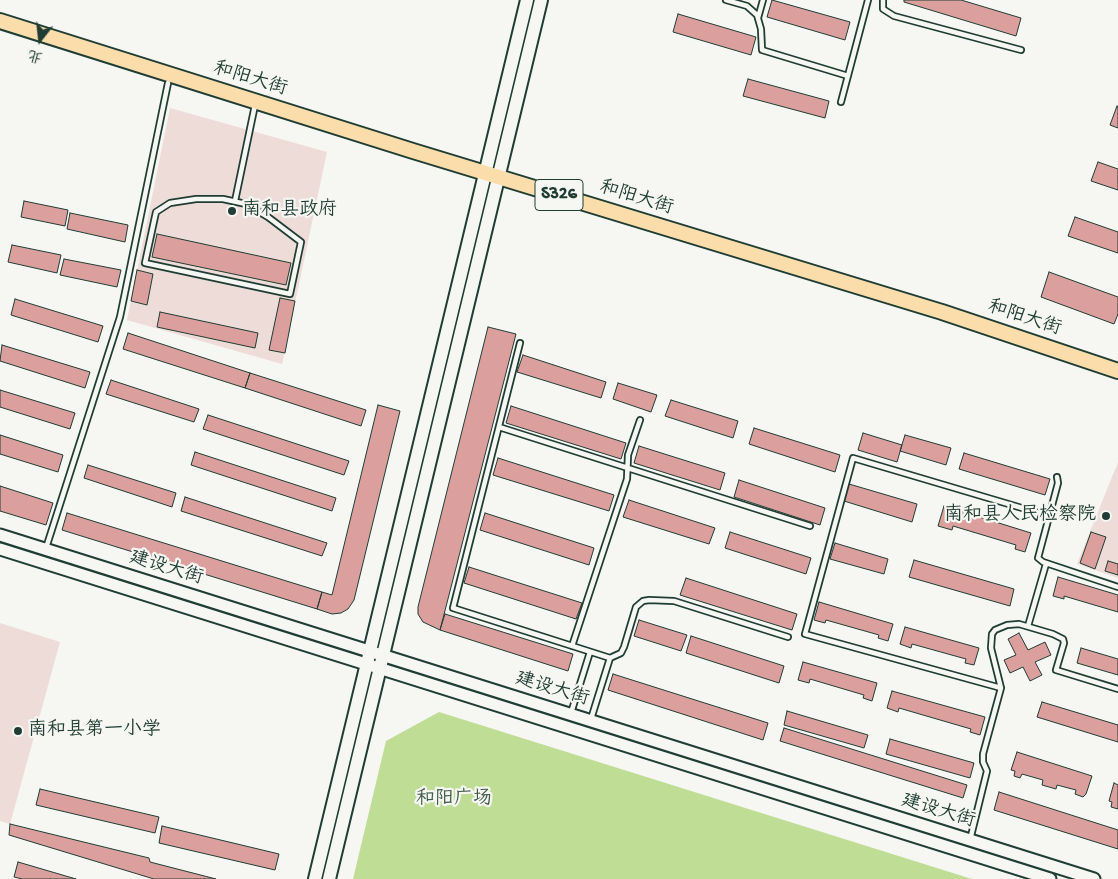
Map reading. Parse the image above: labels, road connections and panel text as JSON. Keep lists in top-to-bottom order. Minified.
{"streets":{"main road":["和阳大街","S326"],"street":["建设大街"]},"parks":["和阳广场"],"places":["南和县政府","南和县人民检察院","南和县第一小学"],"north":"bottom"}
